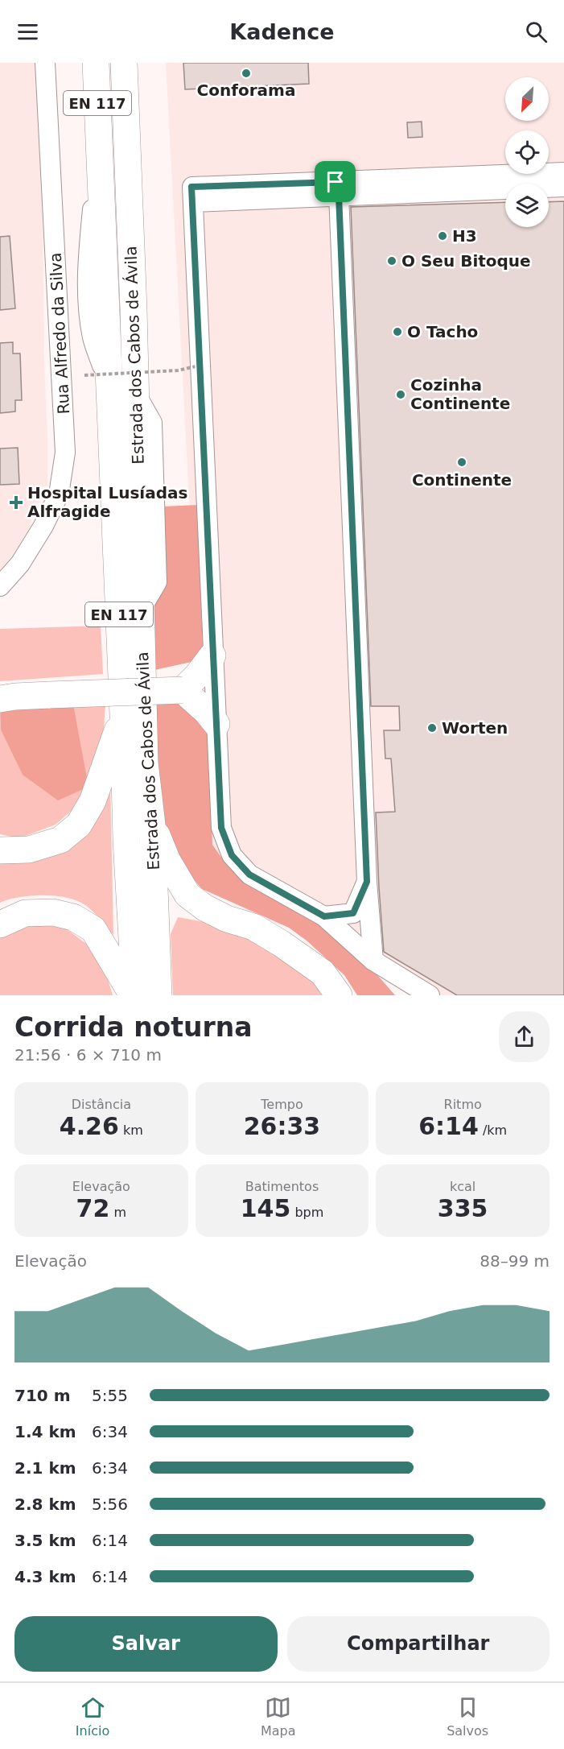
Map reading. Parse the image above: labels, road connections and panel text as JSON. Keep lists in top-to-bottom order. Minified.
{"streets":{"highway":["EN 117","Estrada dos Cabos de Ávila"],"street":["Rua Alfredo da Silva"]},"places":{"other":["Conforama","H3","O Seu Bitoque","O Tacho","Cozinha Continente","Continente","Worten"],"health":["Hospital Lusíadas Alfragide"]},"north":"bottom left","page":{"header":"Kadence","heading":["Corrida noturna","21:56 · 6 × 710 m"],"stats":[["Distância","4.26 km"],["Tempo","26:33"],["Ritmo","6:14 /km"],["Elevação","72 m"],["Batimentos","145 bpm"],["kcal","335"]],"chart":["Elevação","88–99 m"],"list":[{"name":"710 m","note":"5:55"},{"name":"1.4 km","note":"6:34"},{"name":"2.1 km","note":"6:34"},{"name":"2.8 km","note":"5:56"},{"name":"3.5 km","note":"6:14"},{"name":"4.3 km","note":"6:14"}],"buttons":["Salvar","Compartilhar"],"tabs":["Início","Mapa","Salvos"]}}
